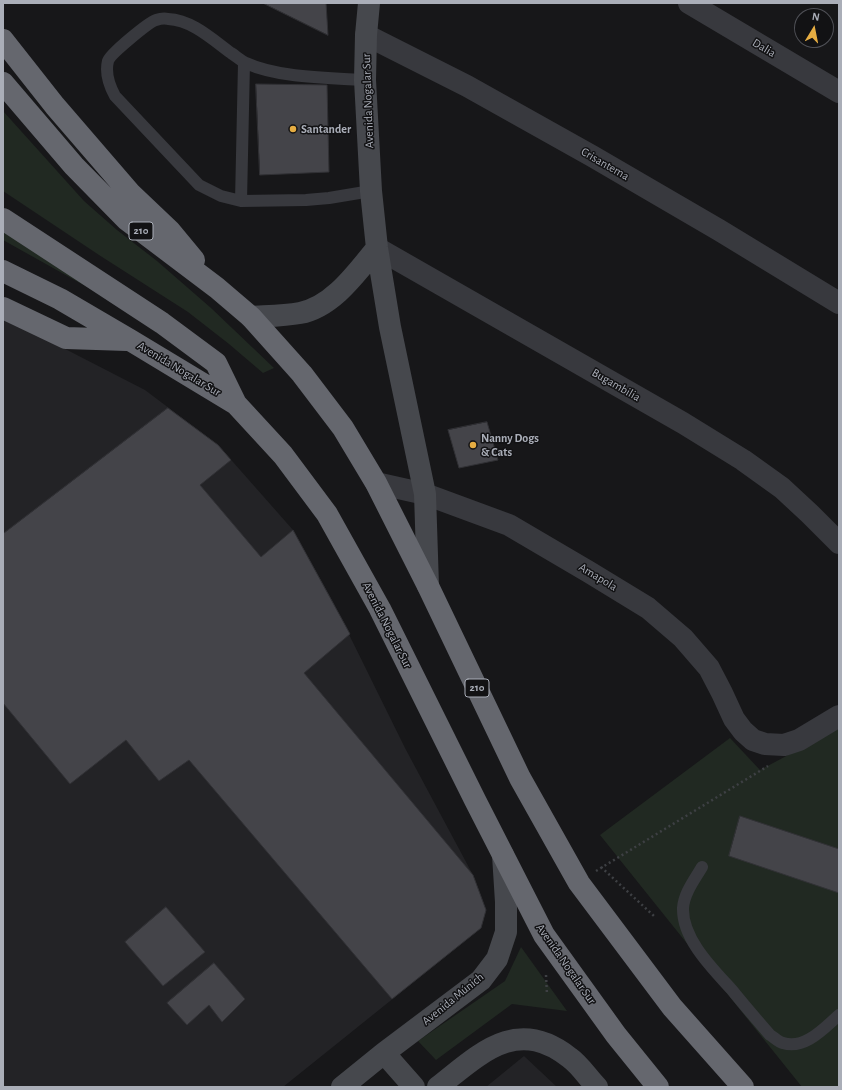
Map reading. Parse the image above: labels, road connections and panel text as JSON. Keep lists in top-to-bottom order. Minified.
{"streets":{"highway":["Avenida Nogalar Sur","210"],"main road":["Avenida Múnich"],"street":["Dalia","Crisantema","Bugambilia","Amapola"]},"crossings":[["Avenida Nogalar Sur","Crisantema"],["Avenida Nogalar Sur","Bugambilia"],["Avenida Nogalar Sur","Amapola"],["Avenida Nogalar Sur","Avenida Múnich"]],"places":["Santander","Nanny Dogs & Cats"],"north":"top"}
